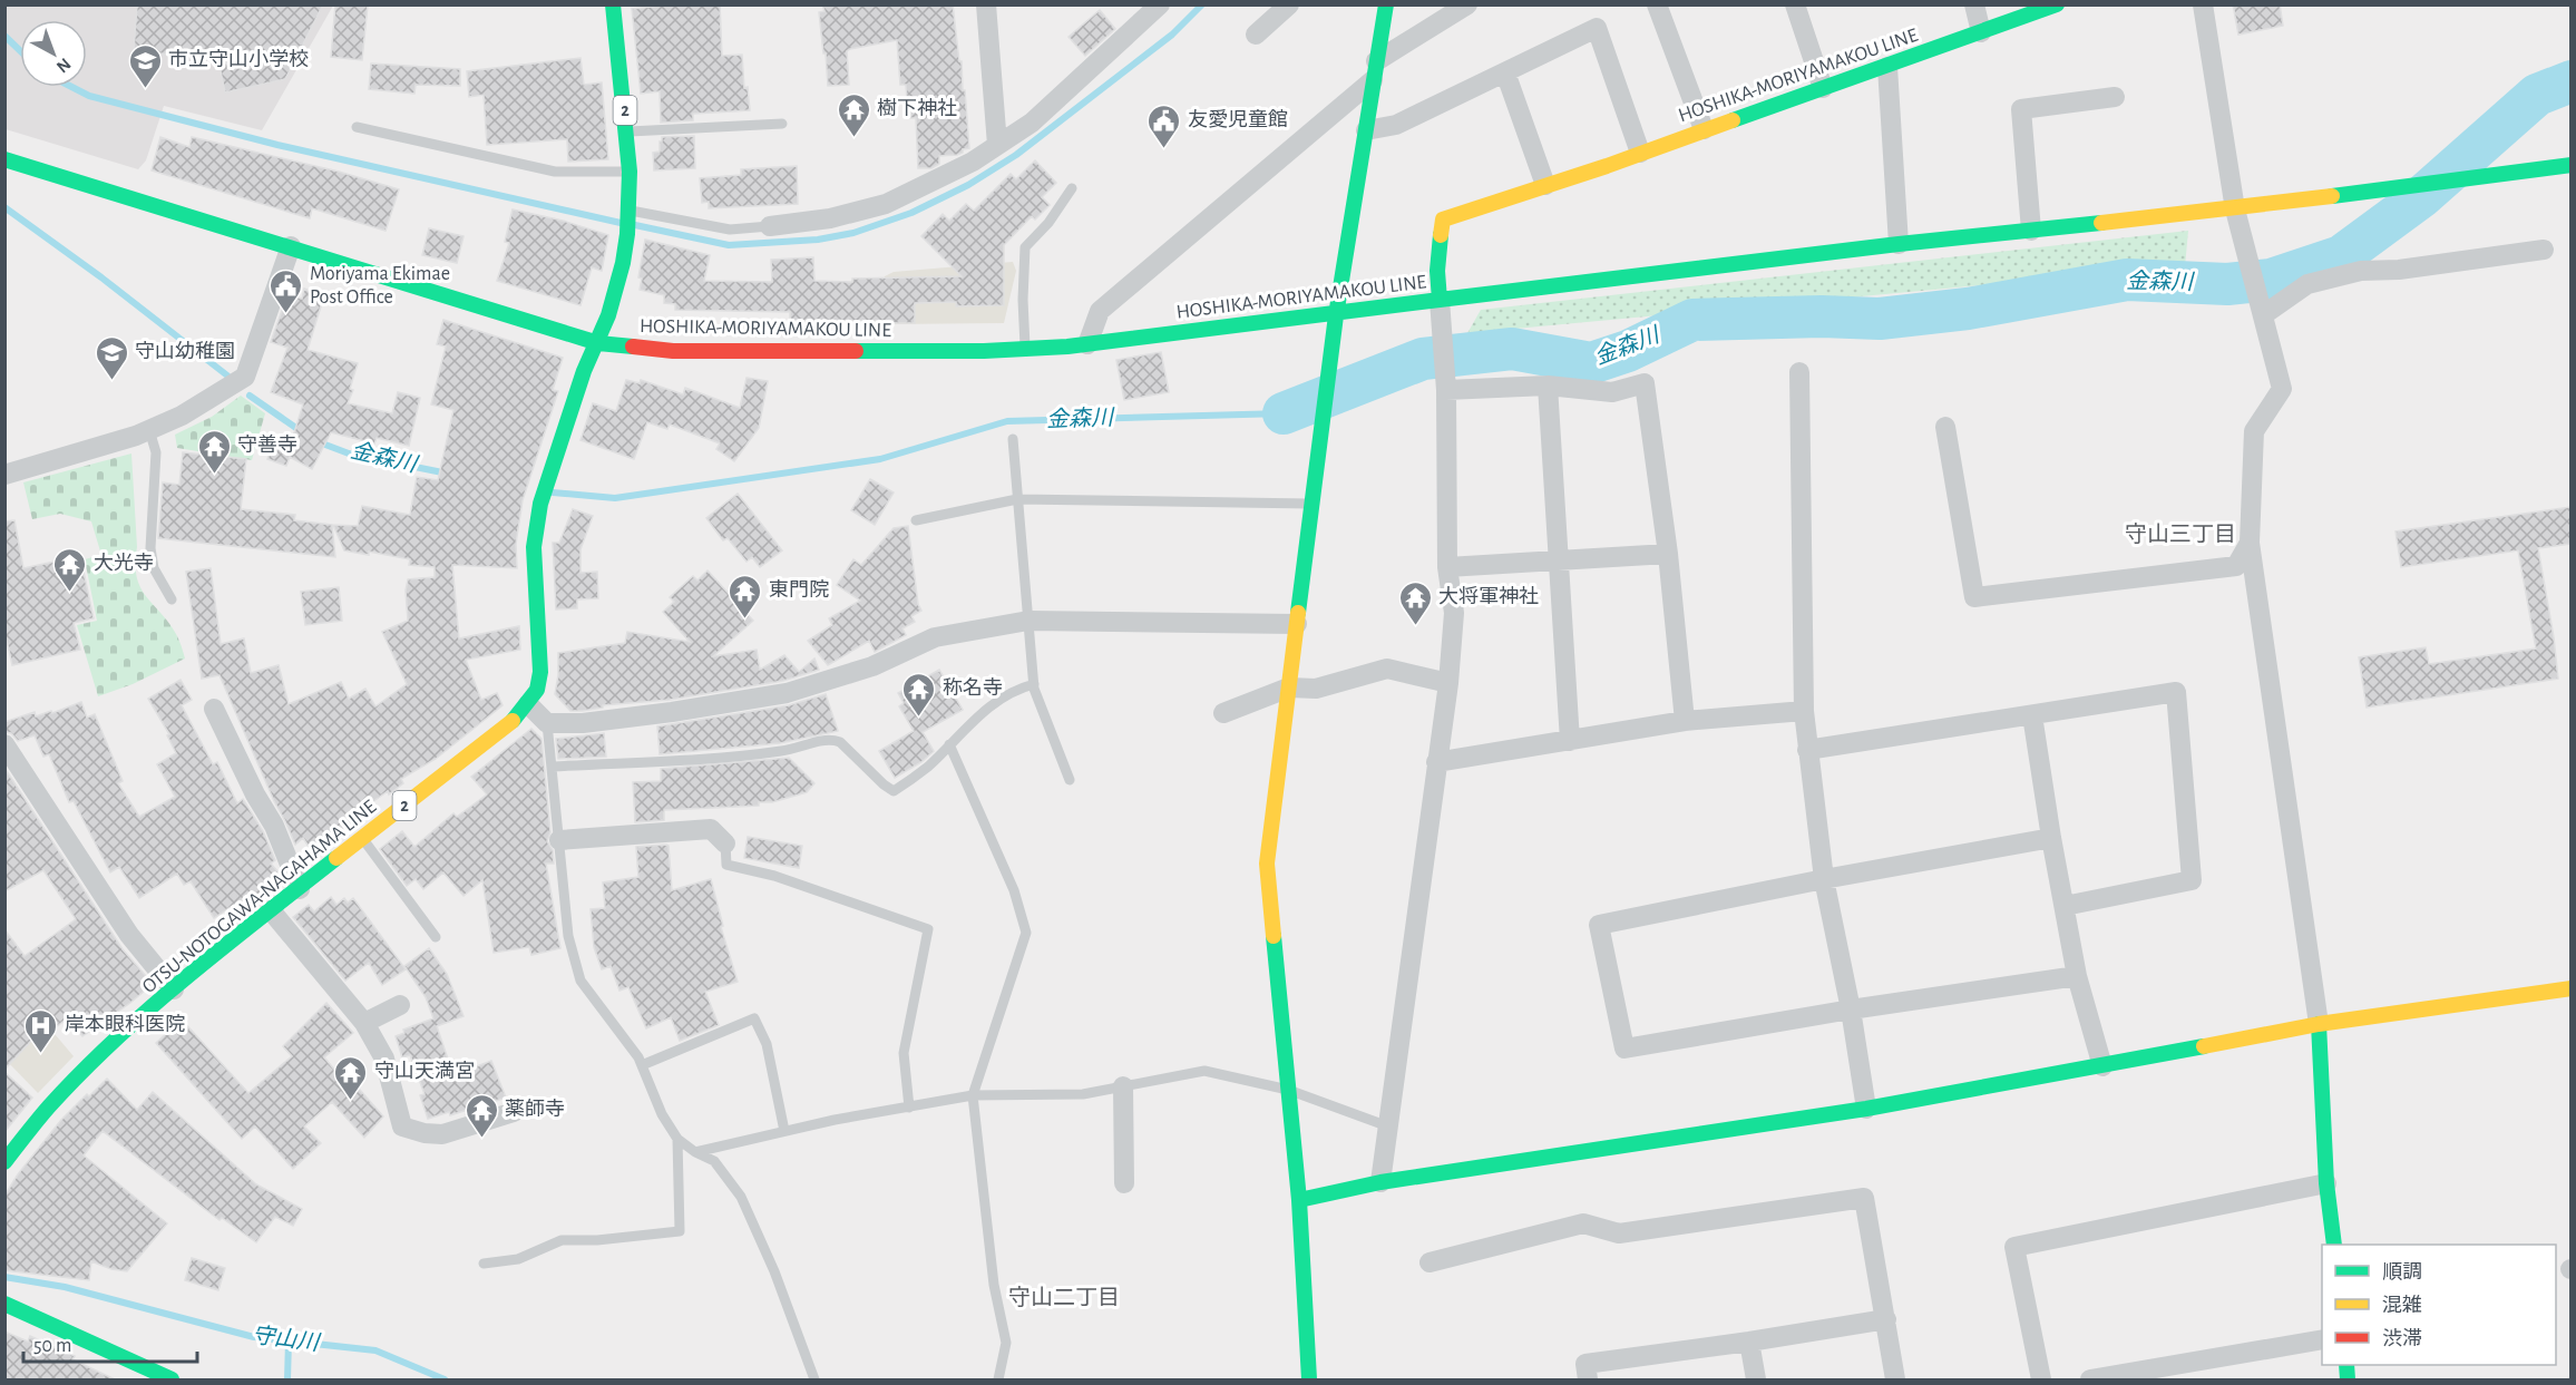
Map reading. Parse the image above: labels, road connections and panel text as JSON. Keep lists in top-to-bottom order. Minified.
{"streets":{"street":["HOSHIKA-MORIYAMAKOU LINE","2","OTSU-NOTOGAWA-NAGAHAMA LINE"]},"crossings":[["HOSHIKA-MORIYAMAKOU LINE","OTSU-NOTOGAWA-NAGAHAMA LINE"]],"districts":["守山三丁目","守山二丁目"],"water":["金森川","守山川"],"places":{"school or university":["市立守山小学校","守山幼稚園"],"temple":["樹下神社","守善寺","大光寺","東門院","大将軍神社","称名寺","守山天満宮","薬師寺"],"public building":["友愛児童館","Moriyama Ekimae Post Office"],"hospital":["岸本眼科医院"]},"legend":["順調","混雑","渋滞"],"scale_bar":"50 m","north":"bottom right"}
